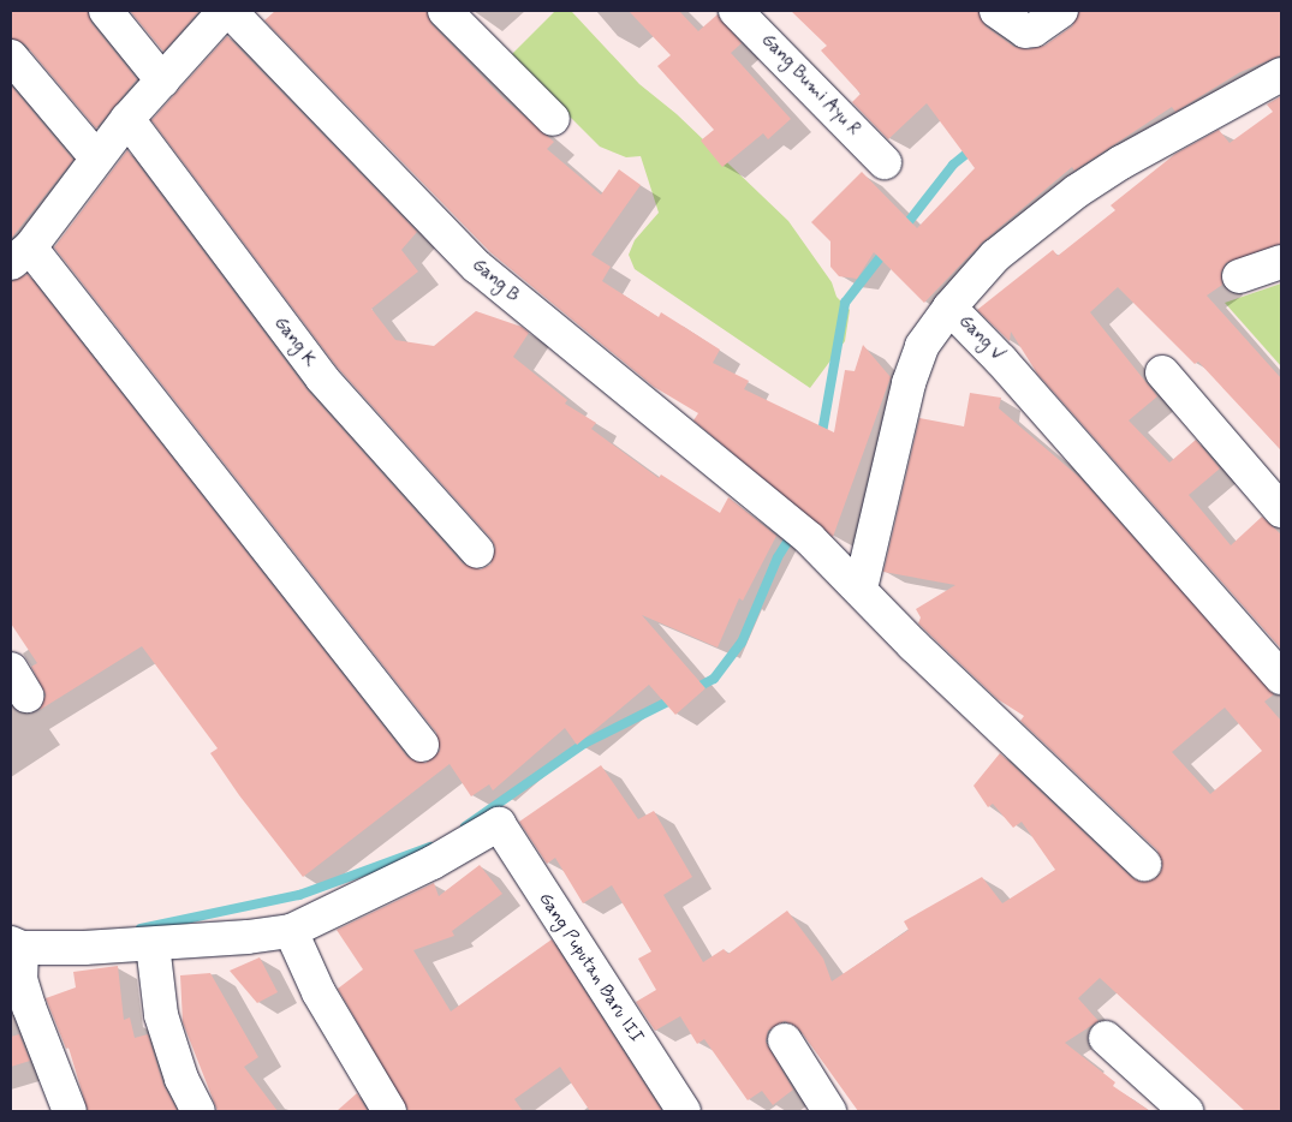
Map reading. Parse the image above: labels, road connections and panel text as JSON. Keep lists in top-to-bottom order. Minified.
{"streets":{"street":["Gang Bumi Ayu R","Gang B","Gang V","Gang K","Gang Puputan Baru III"]}}
